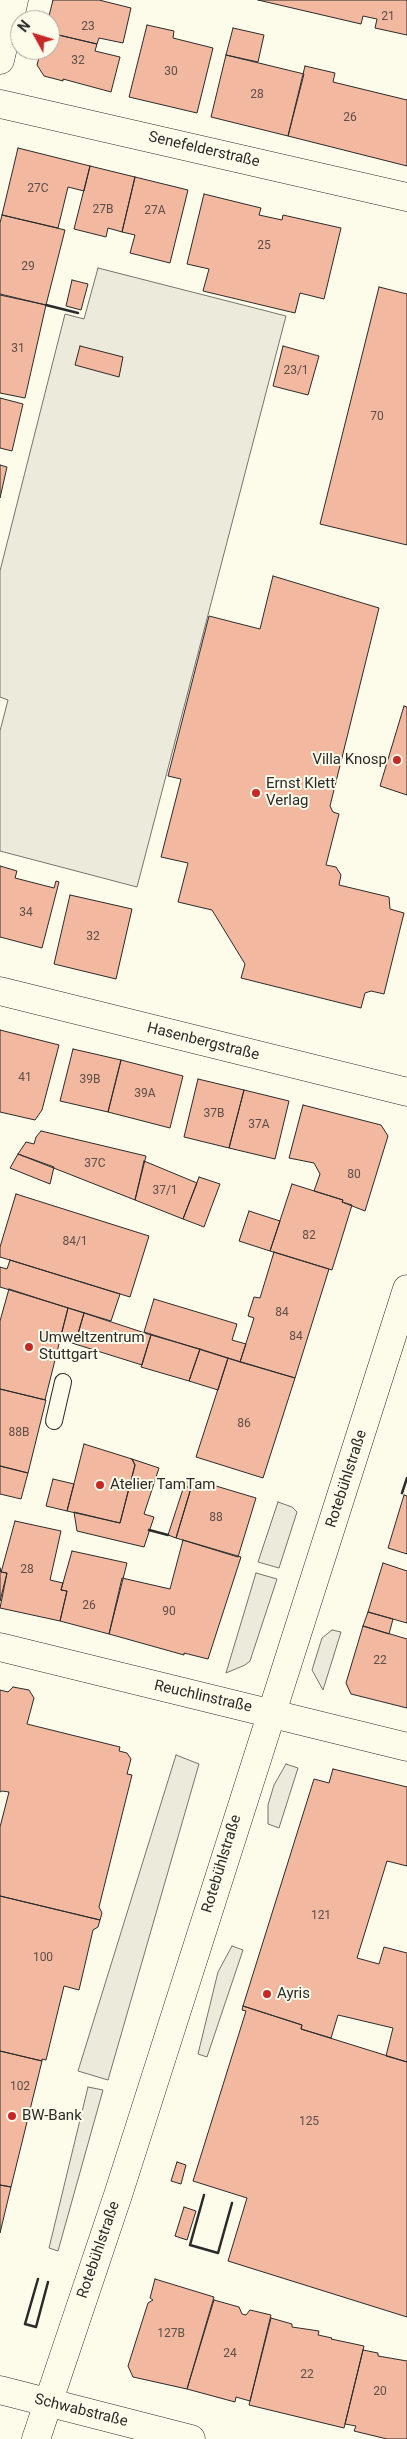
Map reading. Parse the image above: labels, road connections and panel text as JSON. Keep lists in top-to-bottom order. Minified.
{"streets":{"street":["Senefelderstraße","Hasenbergstraße","Rotebühlstraße","Reuchlinstraße","Schwabstraße"]},"crossings":[["Rotebühlstraße","Reuchlinstraße"],["Rotebühlstraße","Schwabstraße"]],"places":["Villa Knosp","Ernst Klett Verlag","Umweltzentrum Stuttgart","Atelier TamTam","Ayris","BW-Bank"],"house_numbers":["21","23","32","30","28","26","27C","27B","27A","25","29","31","23/1","70","34","32","41","39B","39A","37B","37A","37C","80","37/1","82","84/1","84","84","86","88B","88","28","26","90","22","121","100","102","125","127B","24","22","20"],"north":"top left"}
